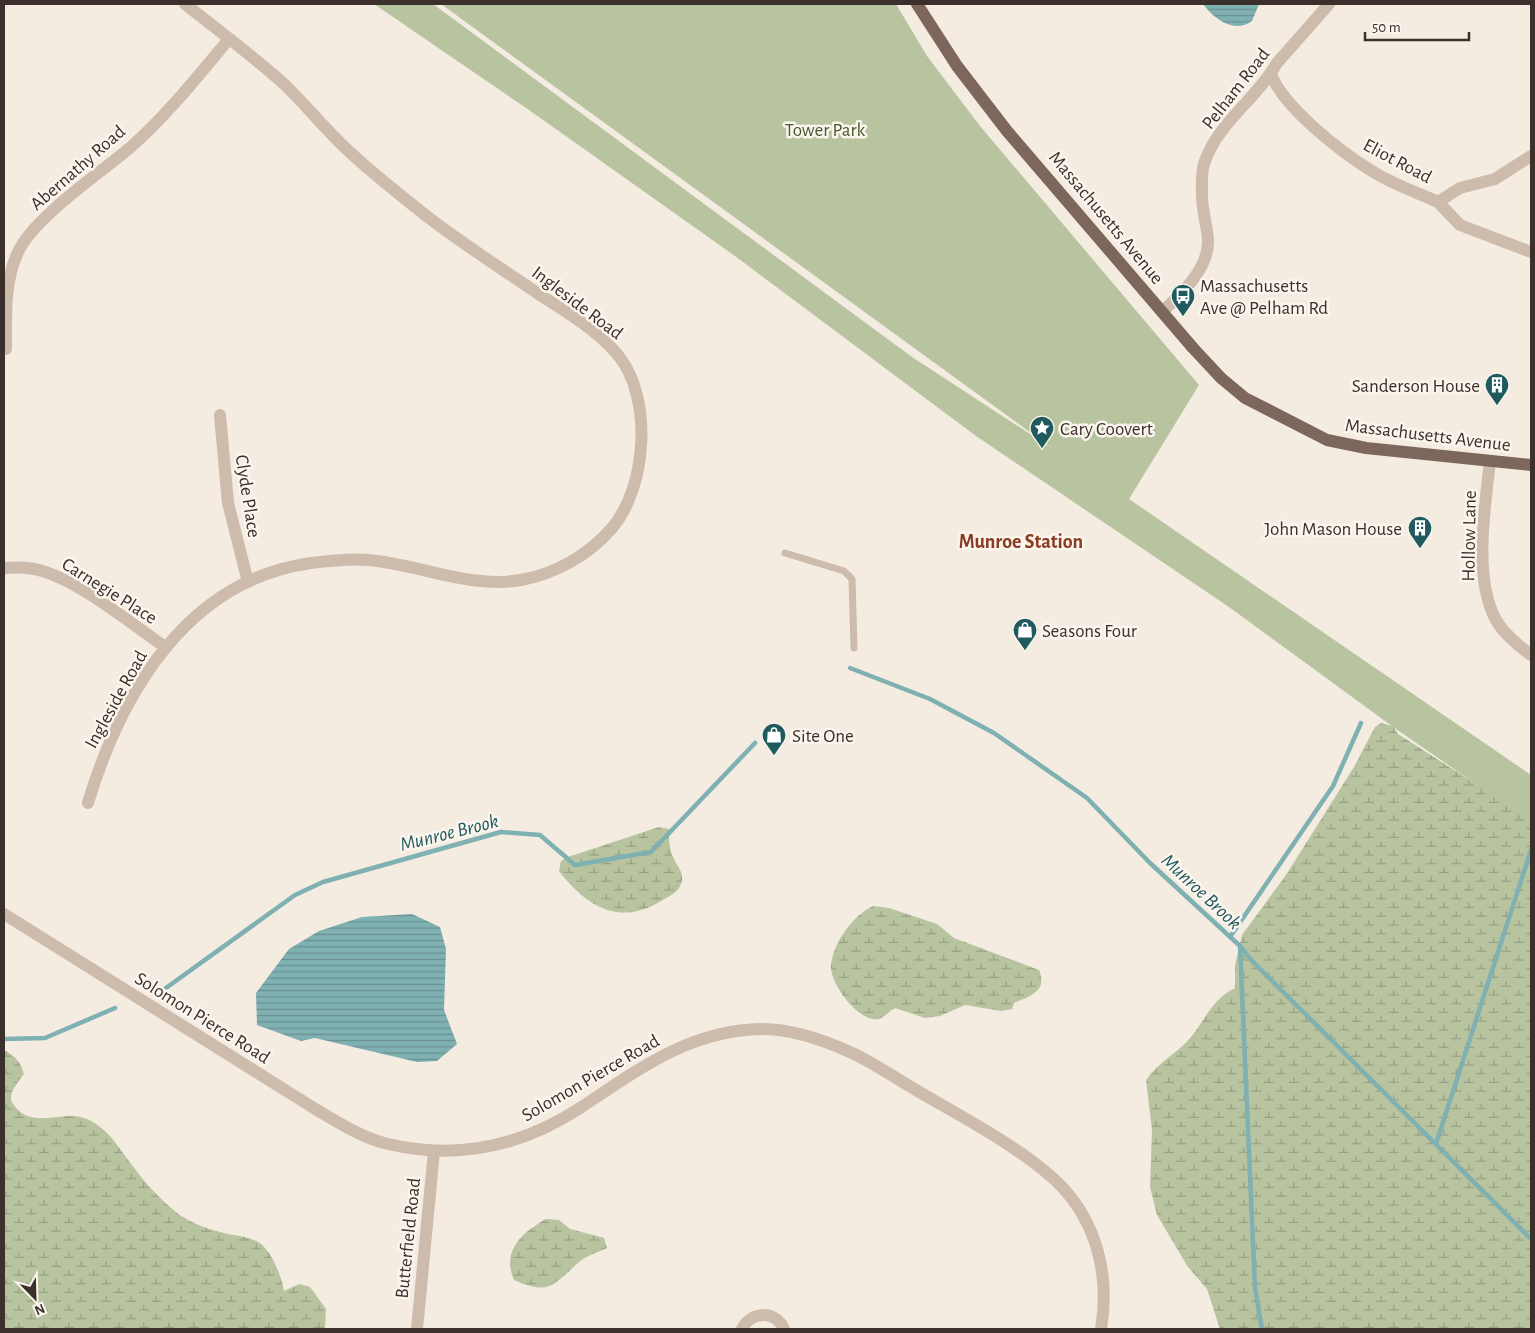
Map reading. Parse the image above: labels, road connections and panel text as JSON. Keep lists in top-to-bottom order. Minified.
{"streets":{"main road":["Massachusetts Avenue"],"street":["Pelham Road","Eliot Road","Abernathy Road","Ingleside Road","Clyde Place","Hollow Lane","Carnegie Place","Solomon Pierce Road","Butterfield Road"]},"crossings":[["Pelham Road","Eliot Road"],["Pelham Road","Massachusetts Avenue"],["Abernathy Road","Ingleside Road"],["Massachusetts Avenue","Hollow Lane"],["Ingleside Road","Clyde Place"],["Ingleside Road","Carnegie Place"],["Solomon Pierce Road","Butterfield Road"]],"districts":["Munroe Station"],"water":["Munroe Brook"],"parks":["Tower Park"],"places":{"bus stop":["Massachusetts Ave @ Pelham Rd"],"building":["Sanderson House","John Mason House"],"place":["Cary Coovert"],"shop":["Seasons Four","Site One"]},"scale_bar":"50 m","north":"bottom right"}
